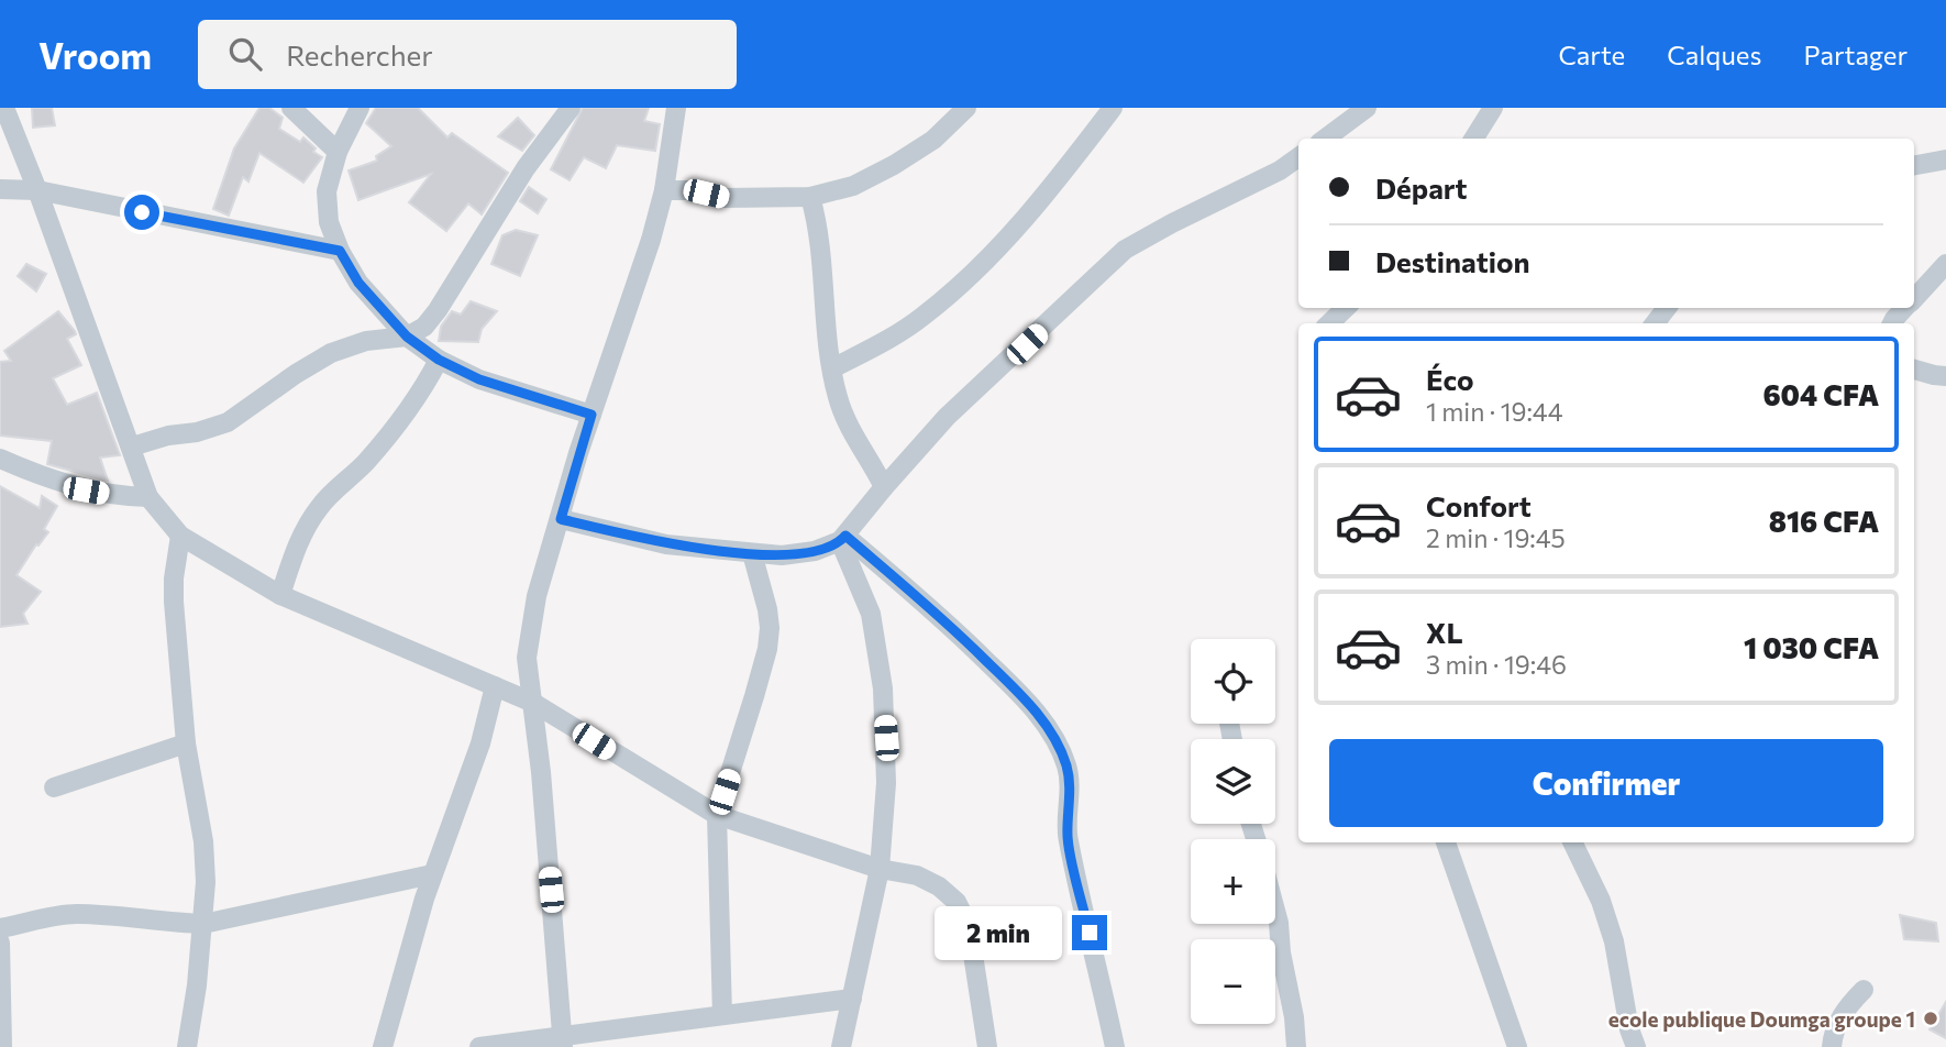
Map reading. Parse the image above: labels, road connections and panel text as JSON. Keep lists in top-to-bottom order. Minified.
{"places":["ecole publique Doumga groupe 1"],"page":{"header":"Vroom","search":"Rechercher","nav":["Carte","Calques","Partager"],"banner":["Départ","Destination"],"list":[{"name":"Éco","note":"1 min · 19:44","value":"604 CFA"},{"name":"Confort","note":"2 min · 19:45","value":"816 CFA"},{"name":"XL","note":"3 min · 19:46","value":"1 030 CFA"}],"map_buttons":["+","−"],"buttons":"Confirmer","bubble":"2 min"}}
